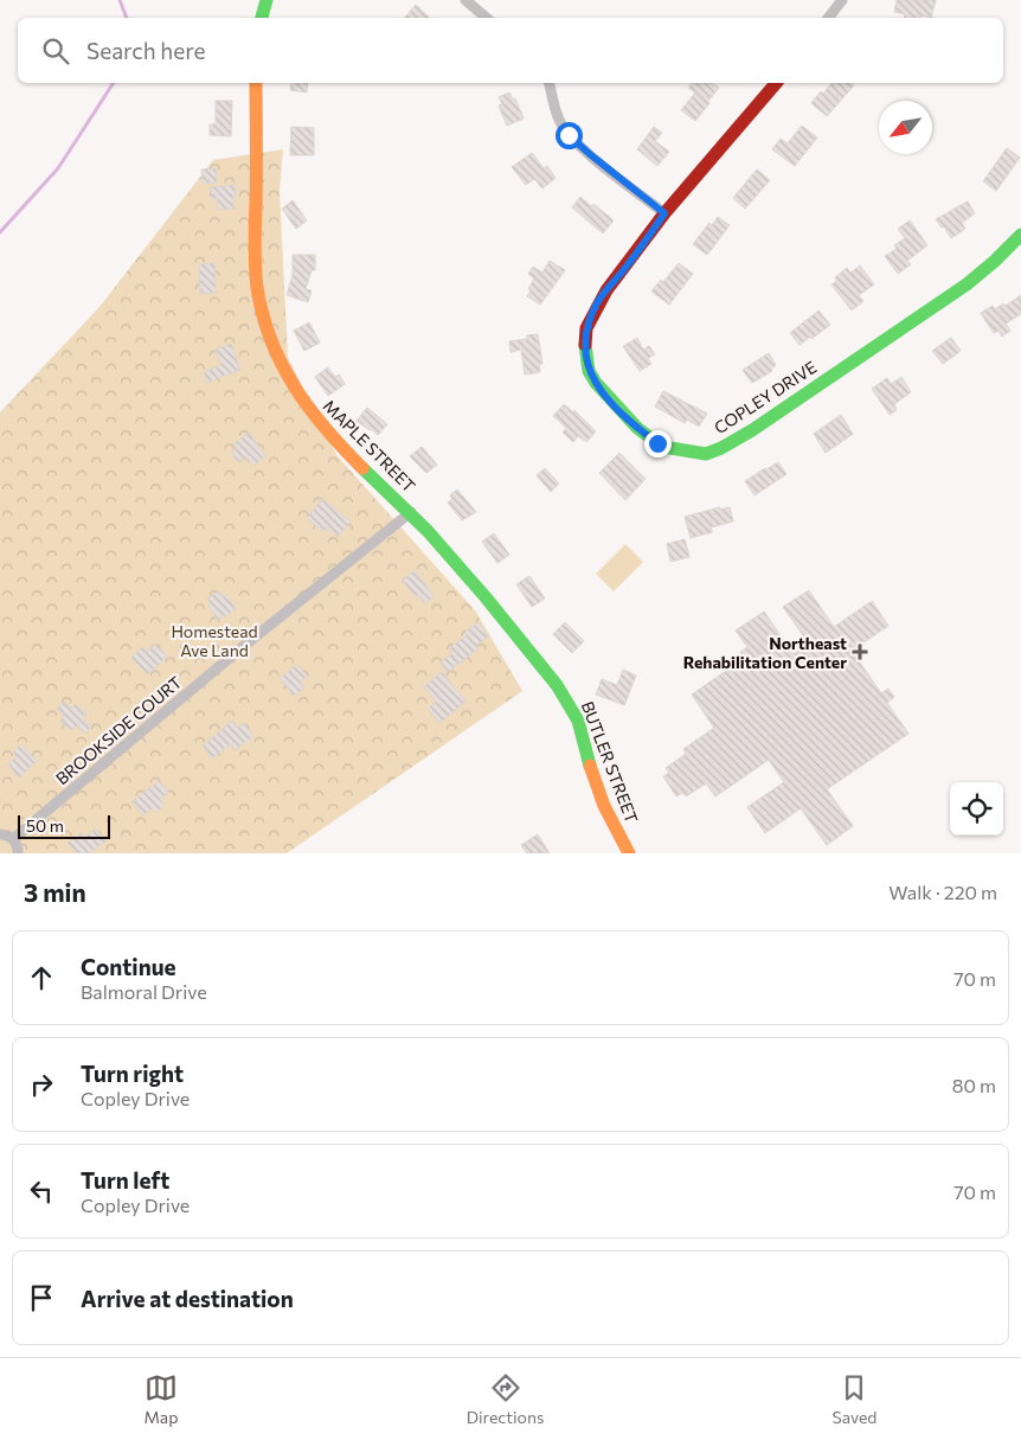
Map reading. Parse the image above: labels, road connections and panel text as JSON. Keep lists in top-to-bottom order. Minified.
{"streets":{"street":["COPLEY DRIVE","MAPLE STREET","BROOKSIDE COURT","BUTLER STREET"]},"crossings":[["MAPLE STREET","BROOKSIDE COURT"],["MAPLE STREET","BUTLER STREET"]],"parks":["Homestead Ave Land"],"places":{"health":["Northeast Rehabilitation Center"]},"scale_bar":"50 m","north":"bottom left","page":{"search":"Search here","scale":"50 m","heading":["3 min","Walk · 220 m"],"list":[["Continue","Balmoral Drive","70 m"],["Turn right","Copley Drive","80 m"],["Turn left","Copley Drive","70 m"],"Arrive at destination"],"nav":["Map","Directions","Saved"]}}
